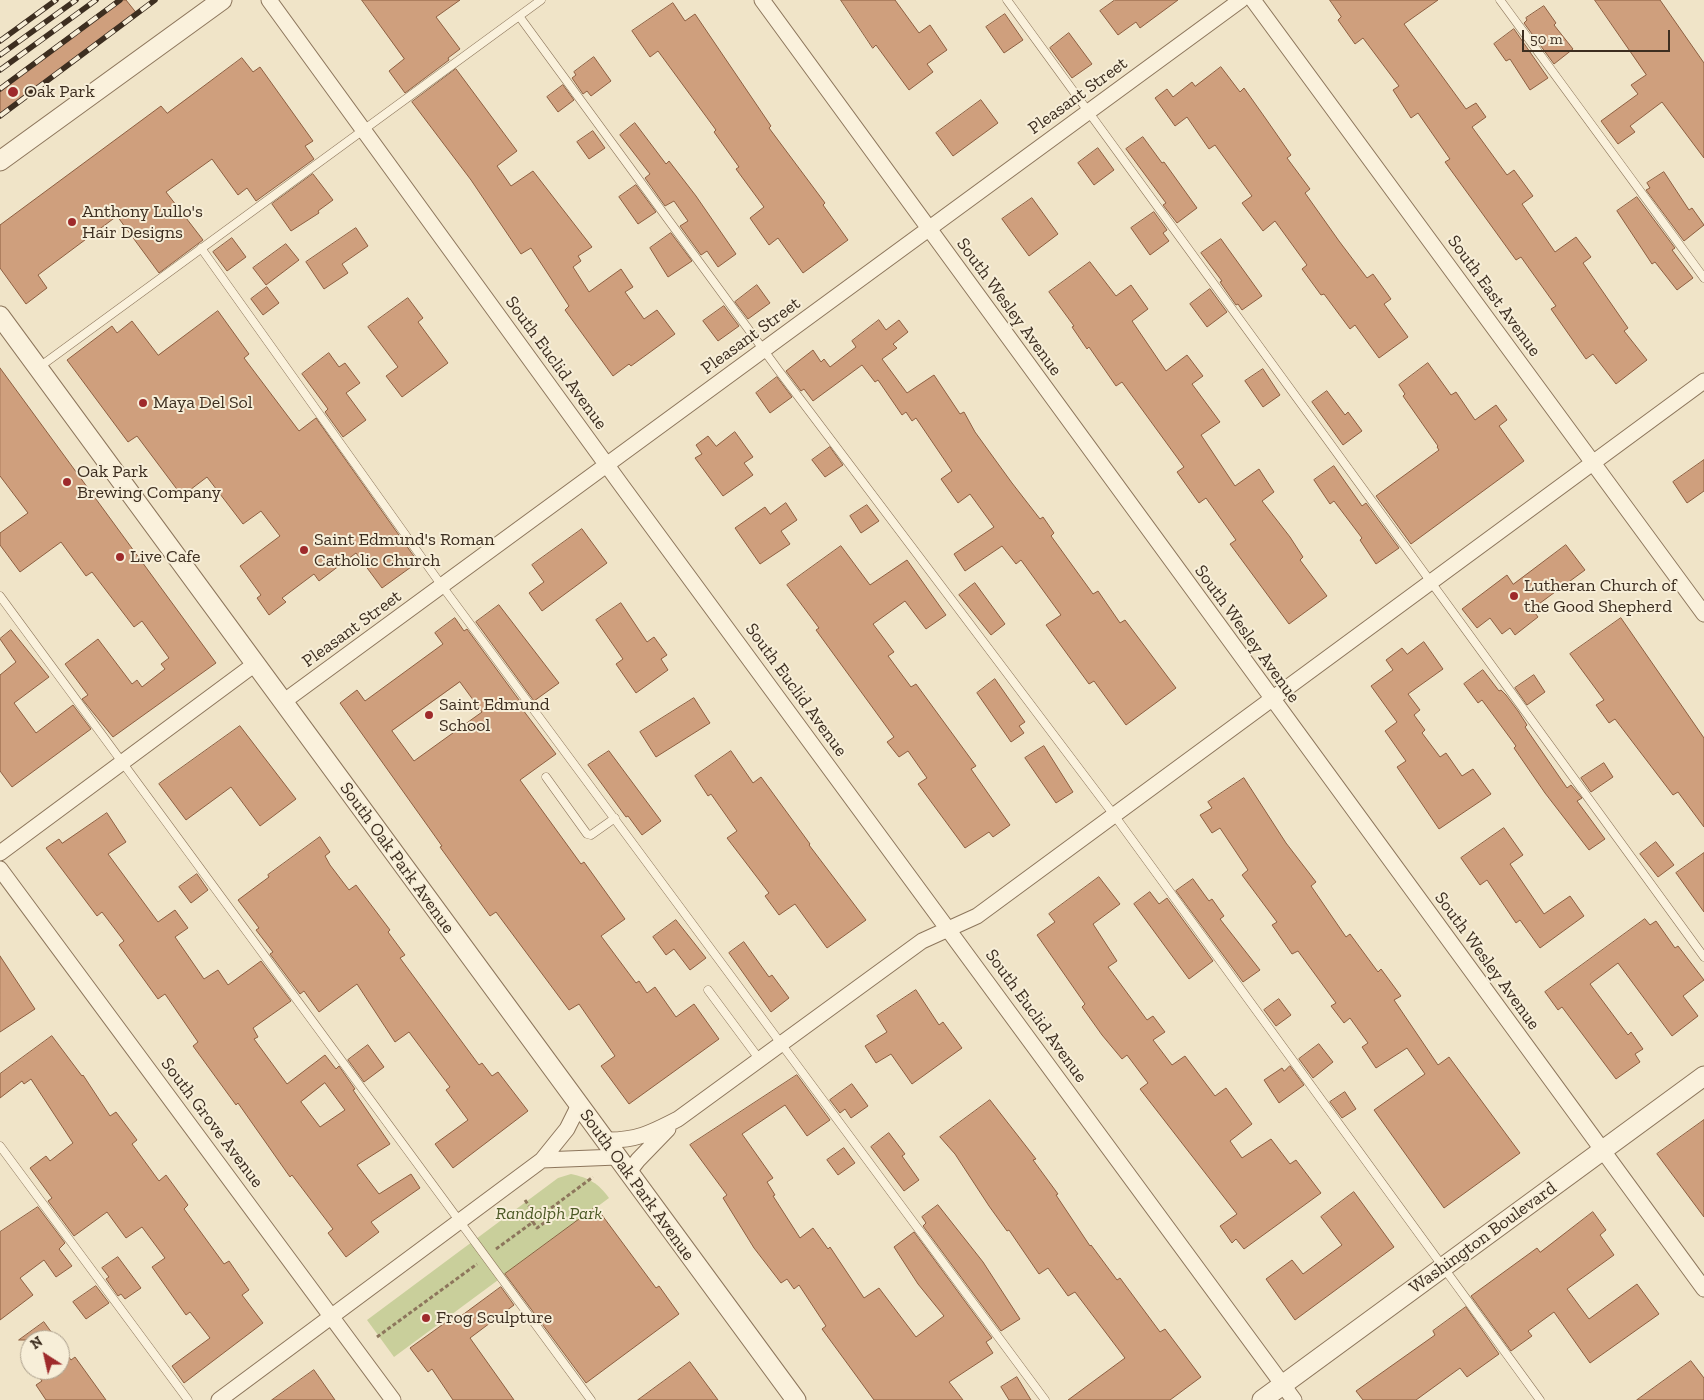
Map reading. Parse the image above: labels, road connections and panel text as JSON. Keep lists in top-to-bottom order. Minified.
{"streets":{"street":["Pleasant Street","South East Avenue","South Wesley Avenue","South Euclid Avenue","South Oak Park Avenue","South Grove Avenue","Washington Boulevard"]},"crossings":[["Pleasant Street","South Wesley Avenue"],["Pleasant Street","South Euclid Avenue"],["Pleasant Street","South Oak Park Avenue"],["South Wesley Avenue","Washington Boulevard"],["South Euclid Avenue","Washington Boulevard"]],"parks":["Randolph Park"],"places":["Oak Park","Anthony Lullo's Hair Designs","Maya Del Sol","Oak Park Brewing Company","Saint Edmund's Roman Catholic Church","Live Cafe","Lutheran Church of the Good Shepherd","Saint Edmund School","Frog Sculpture"],"scale_bar":"50 m","north":"top left"}
